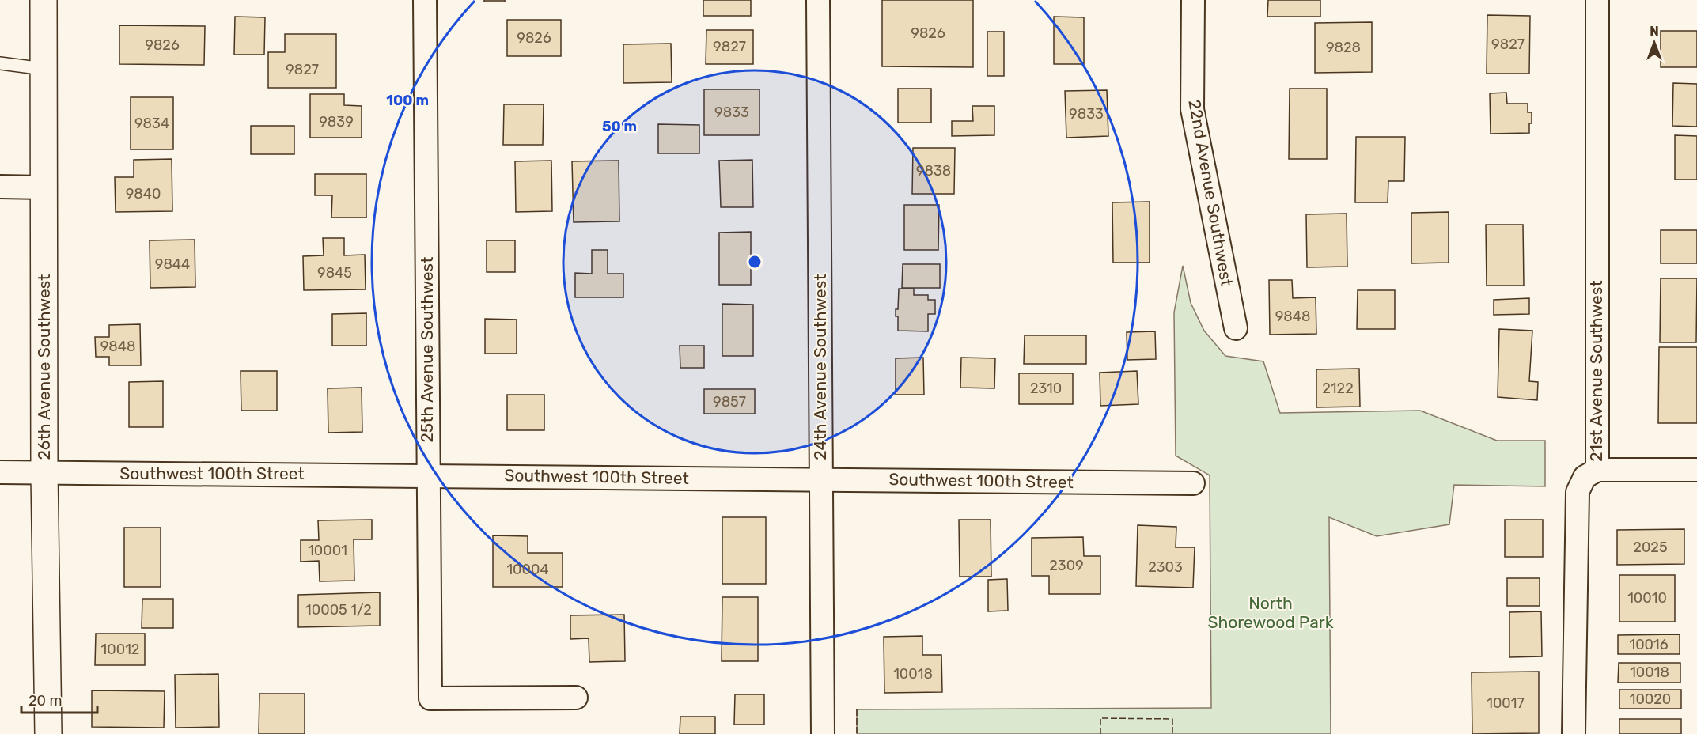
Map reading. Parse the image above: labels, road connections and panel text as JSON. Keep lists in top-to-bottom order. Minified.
{"streets":{"street":["22nd Avenue Southwest","25th Avenue Southwest","26th Avenue Southwest","24th Avenue Southwest","21st Avenue Southwest","Southwest 100th Street"]},"crossings":[["25th Avenue Southwest","Southwest 100th Street"],["26th Avenue Southwest","Southwest 100th Street"],["24th Avenue Southwest","Southwest 100th Street"]],"parks":["North Shorewood Park"],"house_numbers":["9826","9826","9827","9826","9827","9828","9827","9833","9833","9839","9834","9838","9840","9844","9845","9848","9848","2310","2122","9857","2025","10001","2309","2303","10004","10010","10005 1/2","10016","10012","10018","10018","10020","10017"],"scale_bar":"20 m","north":"top","rings":["100 m","50 m"]}
